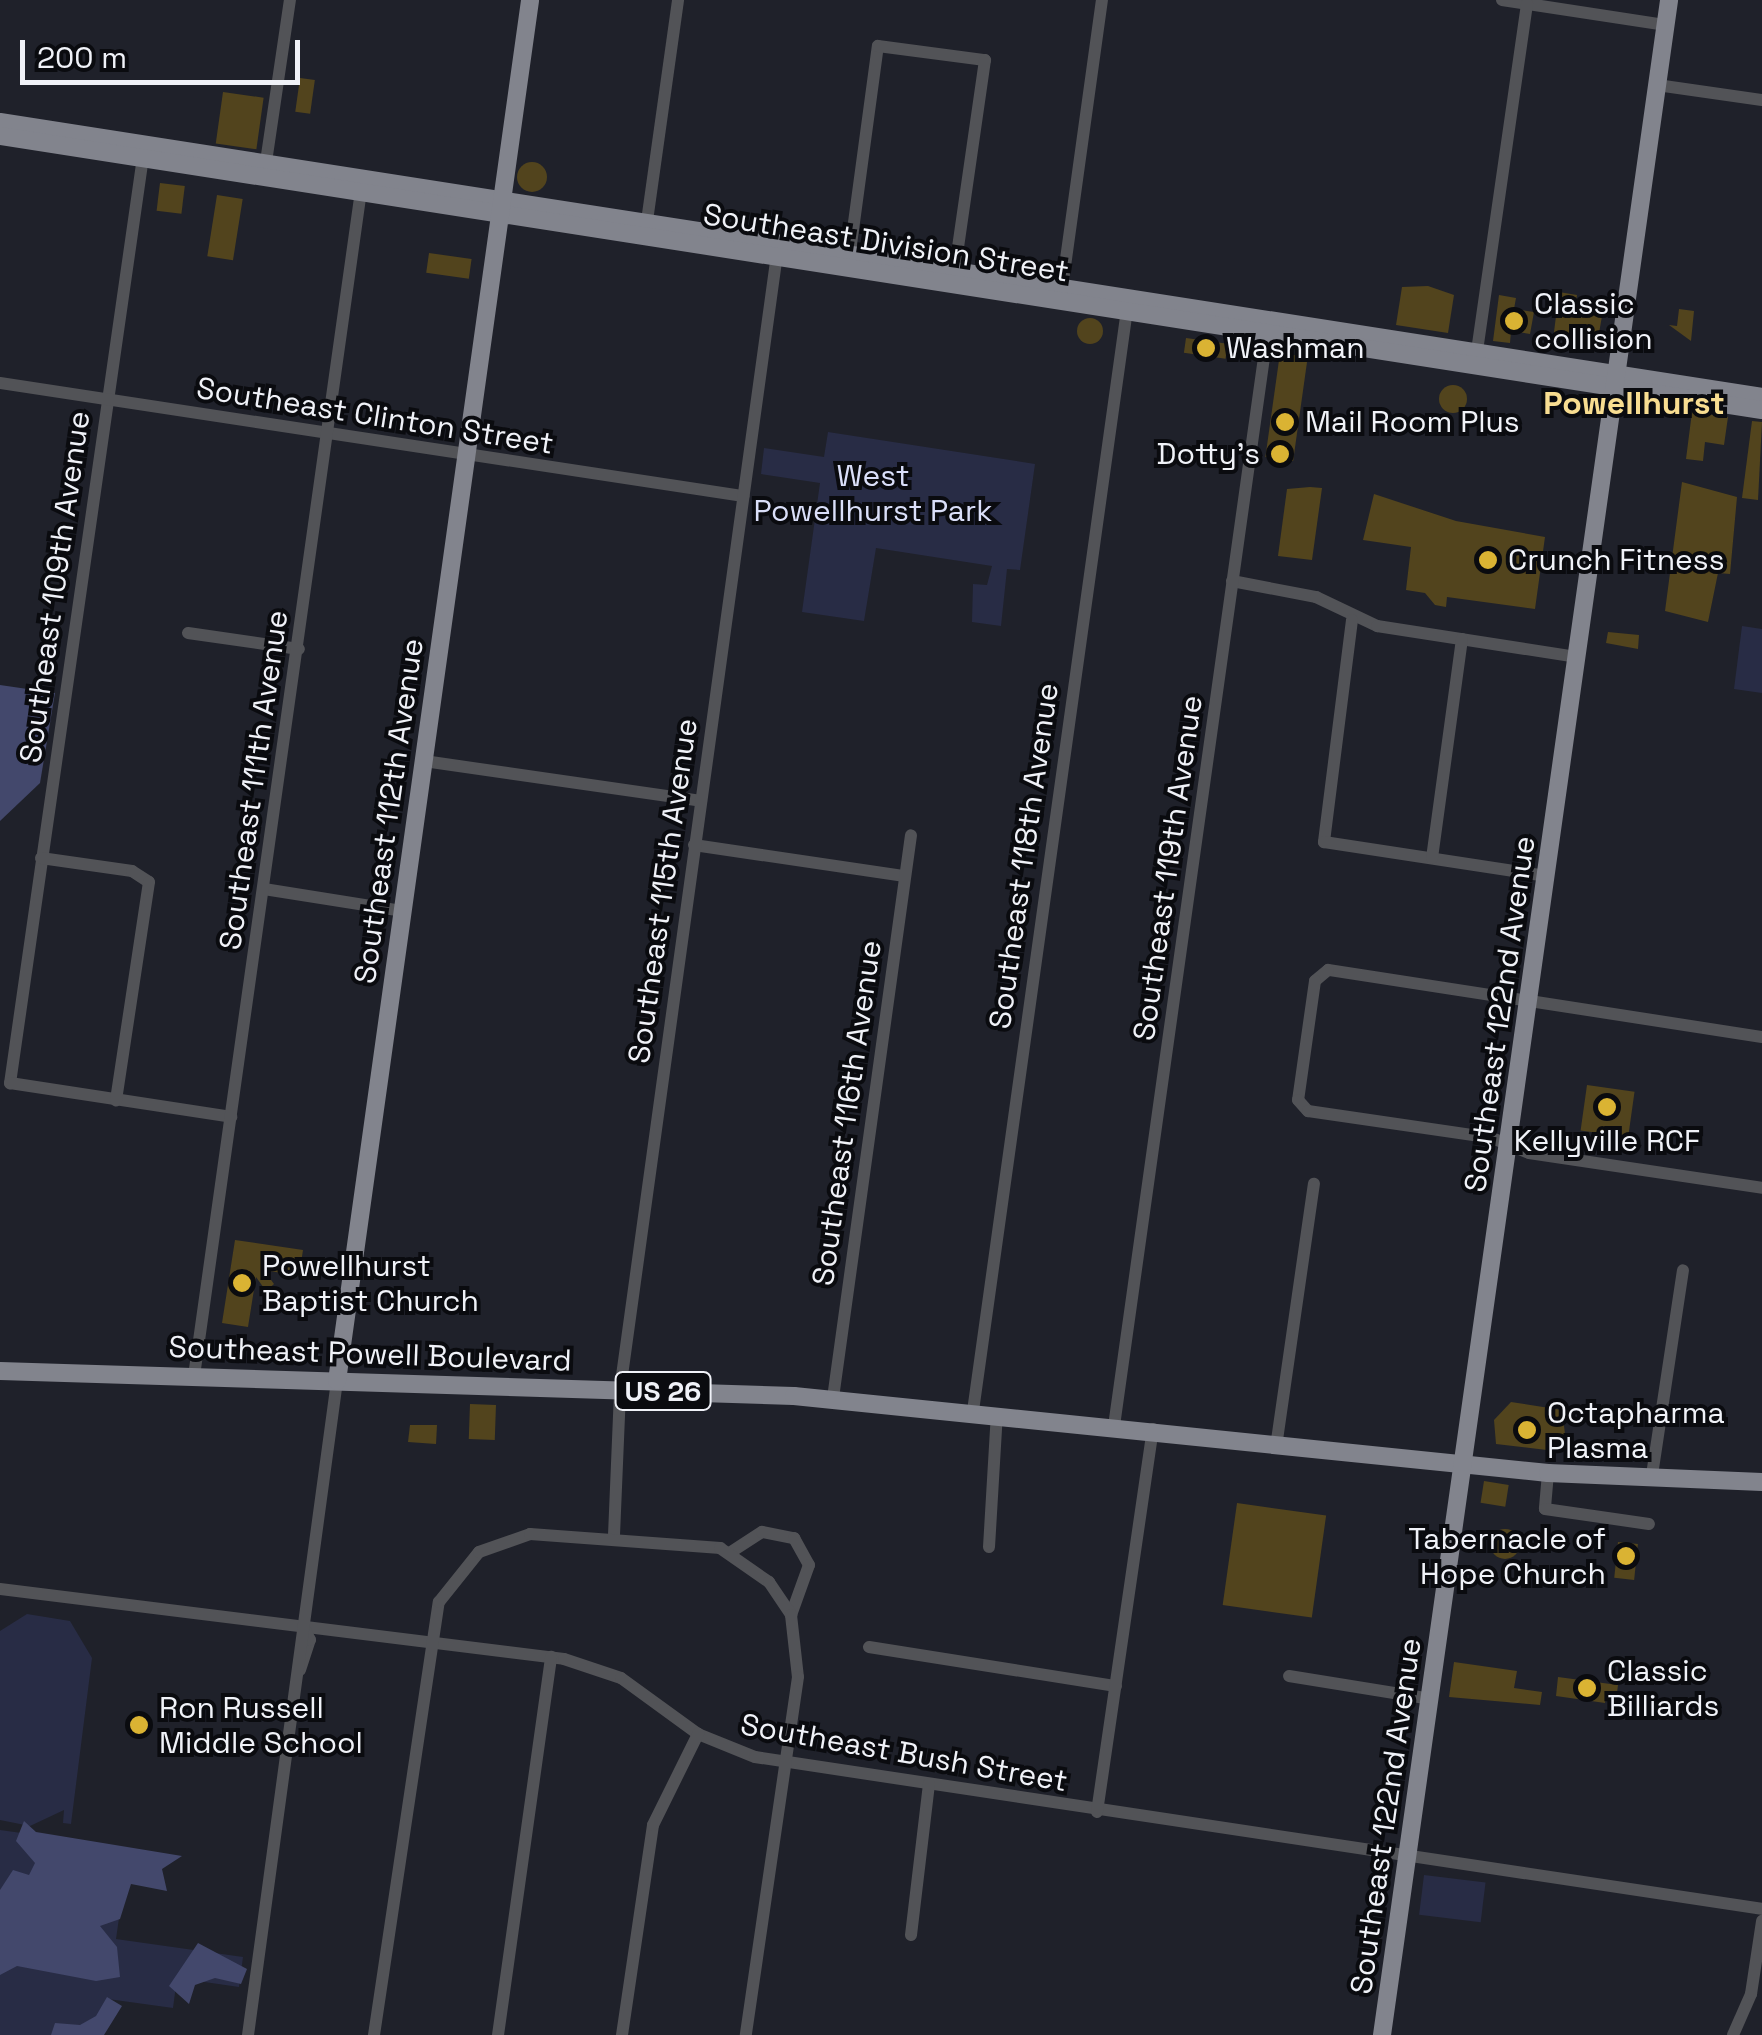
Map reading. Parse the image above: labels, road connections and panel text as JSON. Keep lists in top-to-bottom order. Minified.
{"streets":{"main road":["Southeast Division Street","Southeast 112th Avenue","Southeast 122nd Avenue","Southeast Powell Boulevard","US 26"],"street":["Southeast Clinton Street","Southeast 109th Avenue","Southeast 111th Avenue","Southeast 118th Avenue","Southeast 119th Avenue","Southeast 115th Avenue","Southeast 116th Avenue","Southeast Bush Street"]},"crossings":[["Southeast Division Street","Southeast 109th Avenue"],["Southeast Division Street","Southeast 111th Avenue"],["Southeast Division Street","Southeast 112th Avenue"],["Southeast Division Street","Southeast 118th Avenue"],["Southeast Division Street","Southeast 119th Avenue"],["Southeast Division Street","Southeast 115th Avenue"],["Southeast Division Street","Southeast 122nd Avenue"],["Southeast Clinton Street","Southeast 109th Avenue"],["Southeast Clinton Street","Southeast 111th Avenue"],["Southeast Clinton Street","Southeast 112th Avenue"],["Southeast Clinton Street","Southeast 115th Avenue"],["Southeast 111th Avenue","Southeast Powell Boulevard"],["Southeast 112th Avenue","Southeast Powell Boulevard"],["Southeast 112th Avenue","Southeast Bush Street"],["Southeast 118th Avenue","Southeast Powell Boulevard"],["Southeast 119th Avenue","Southeast Powell Boulevard"],["Southeast 115th Avenue","Southeast Powell Boulevard"],["Southeast 122nd Avenue","Southeast Powell Boulevard"],["Southeast 122nd Avenue","Southeast Bush Street"],["Southeast 116th Avenue","Southeast Powell Boulevard"]],"districts":["Powellhurst"],"parks":["West Powellhurst Park"],"places":["Classic collision","Washman","Mail Room Plus","Dotty's","Crunch Fitness","Kellyville RCF","Powellhurst Baptist Church","Octapharma Plasma","Tabernacle of Hope Church","Classic Billiards","Ron Russell Middle School"],"scale_bar":"200 m"}
